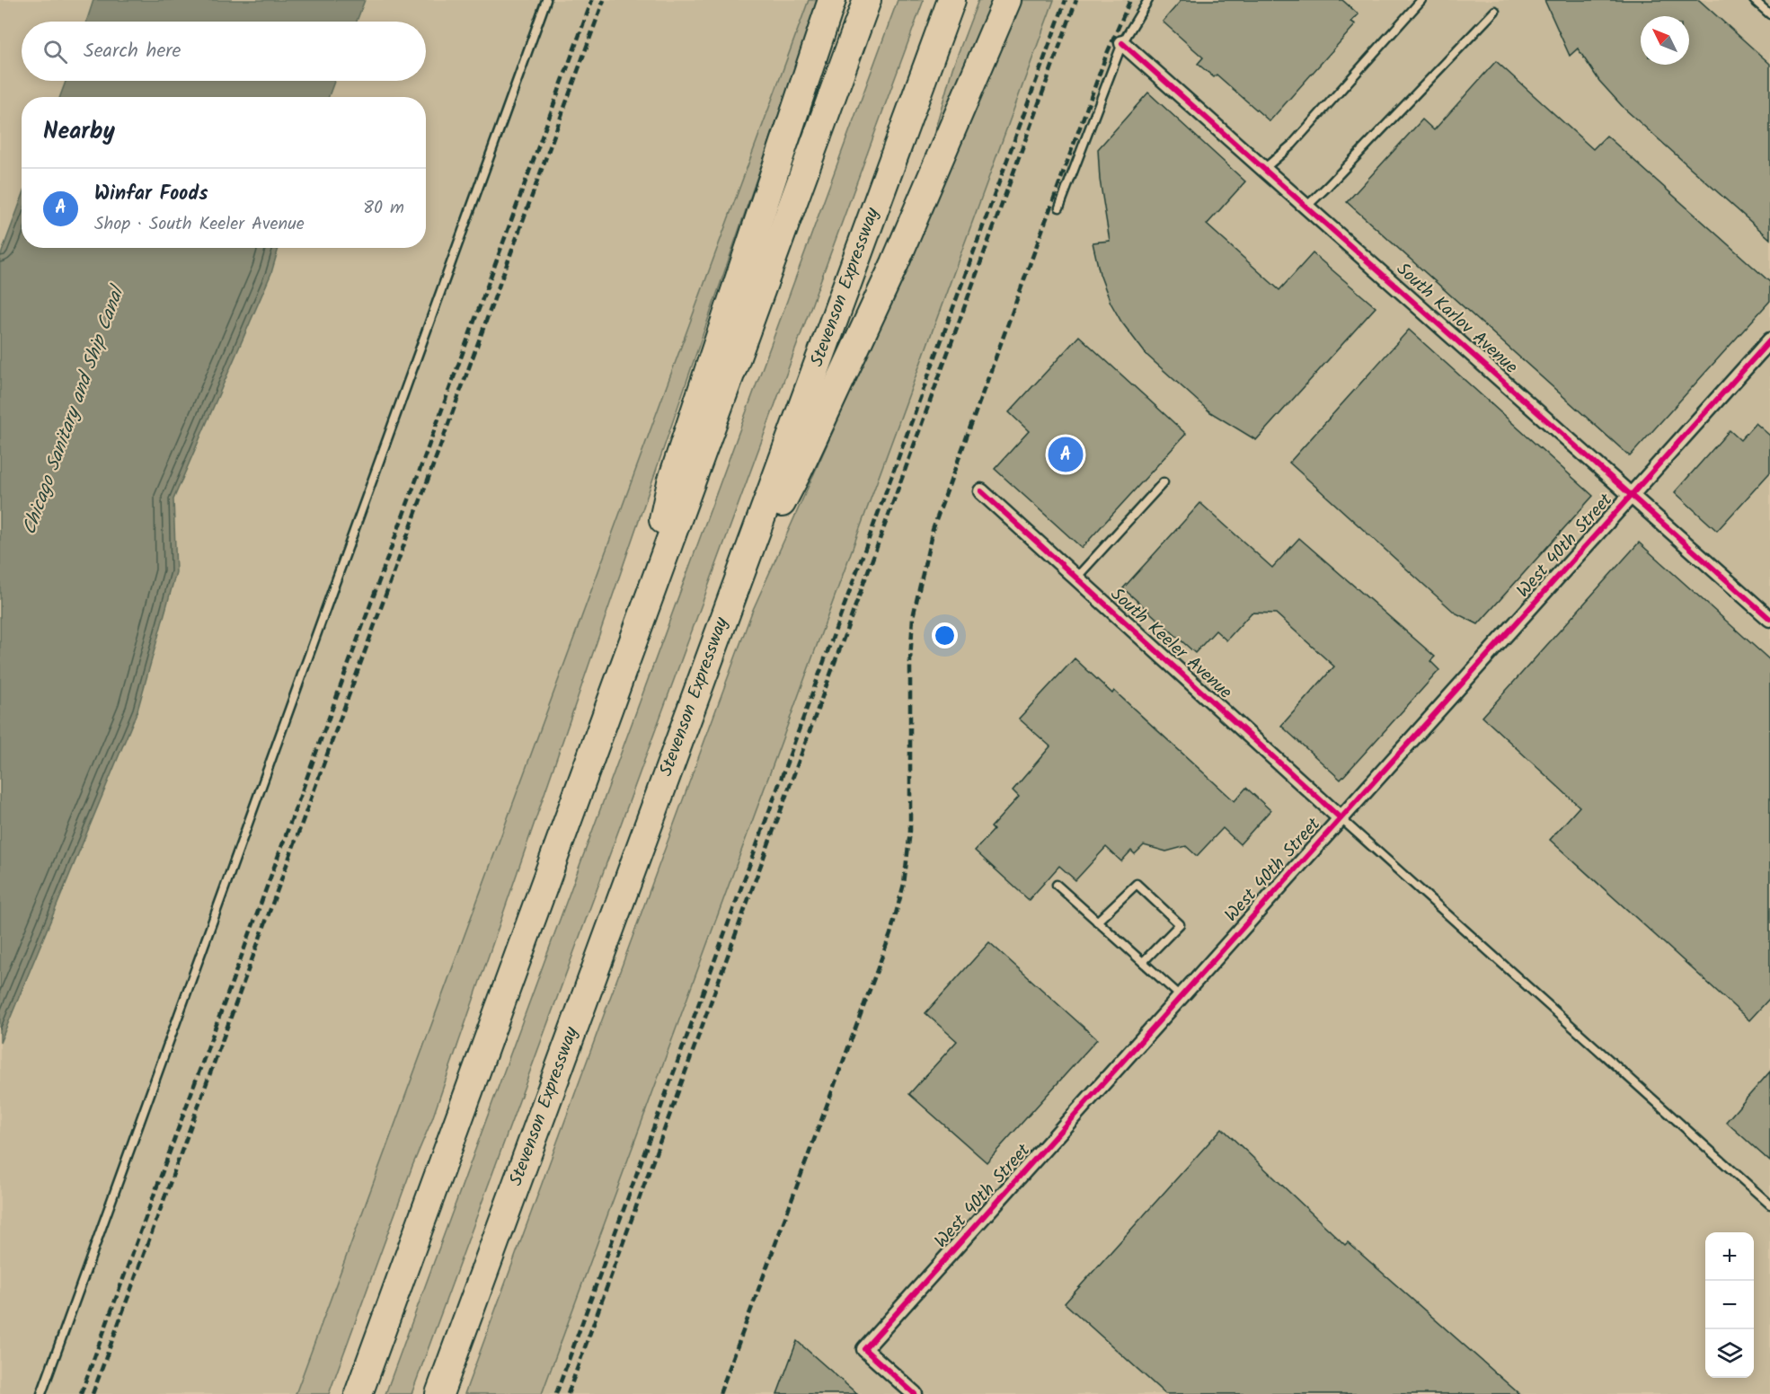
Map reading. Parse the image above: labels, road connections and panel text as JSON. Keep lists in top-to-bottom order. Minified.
{"streets":{"highway":["Stevenson Expressway"],"street":["South Karlov Avenue","West 40th Street","South Keeler Avenue"]},"crossings":[["South Karlov Avenue","West 40th Street"],["West 40th Street","South Keeler Avenue"]],"water":["Chicago Sanitary and Ship Canal"],"north":"top left","page":{"search":"Search here","heading":"Nearby","list":[{"mark":"A","name":"Winfar Foods","note":"Shop · South Keeler Avenue","value":"80 m"}],"pins":"A","map_buttons":["+","−"]}}
